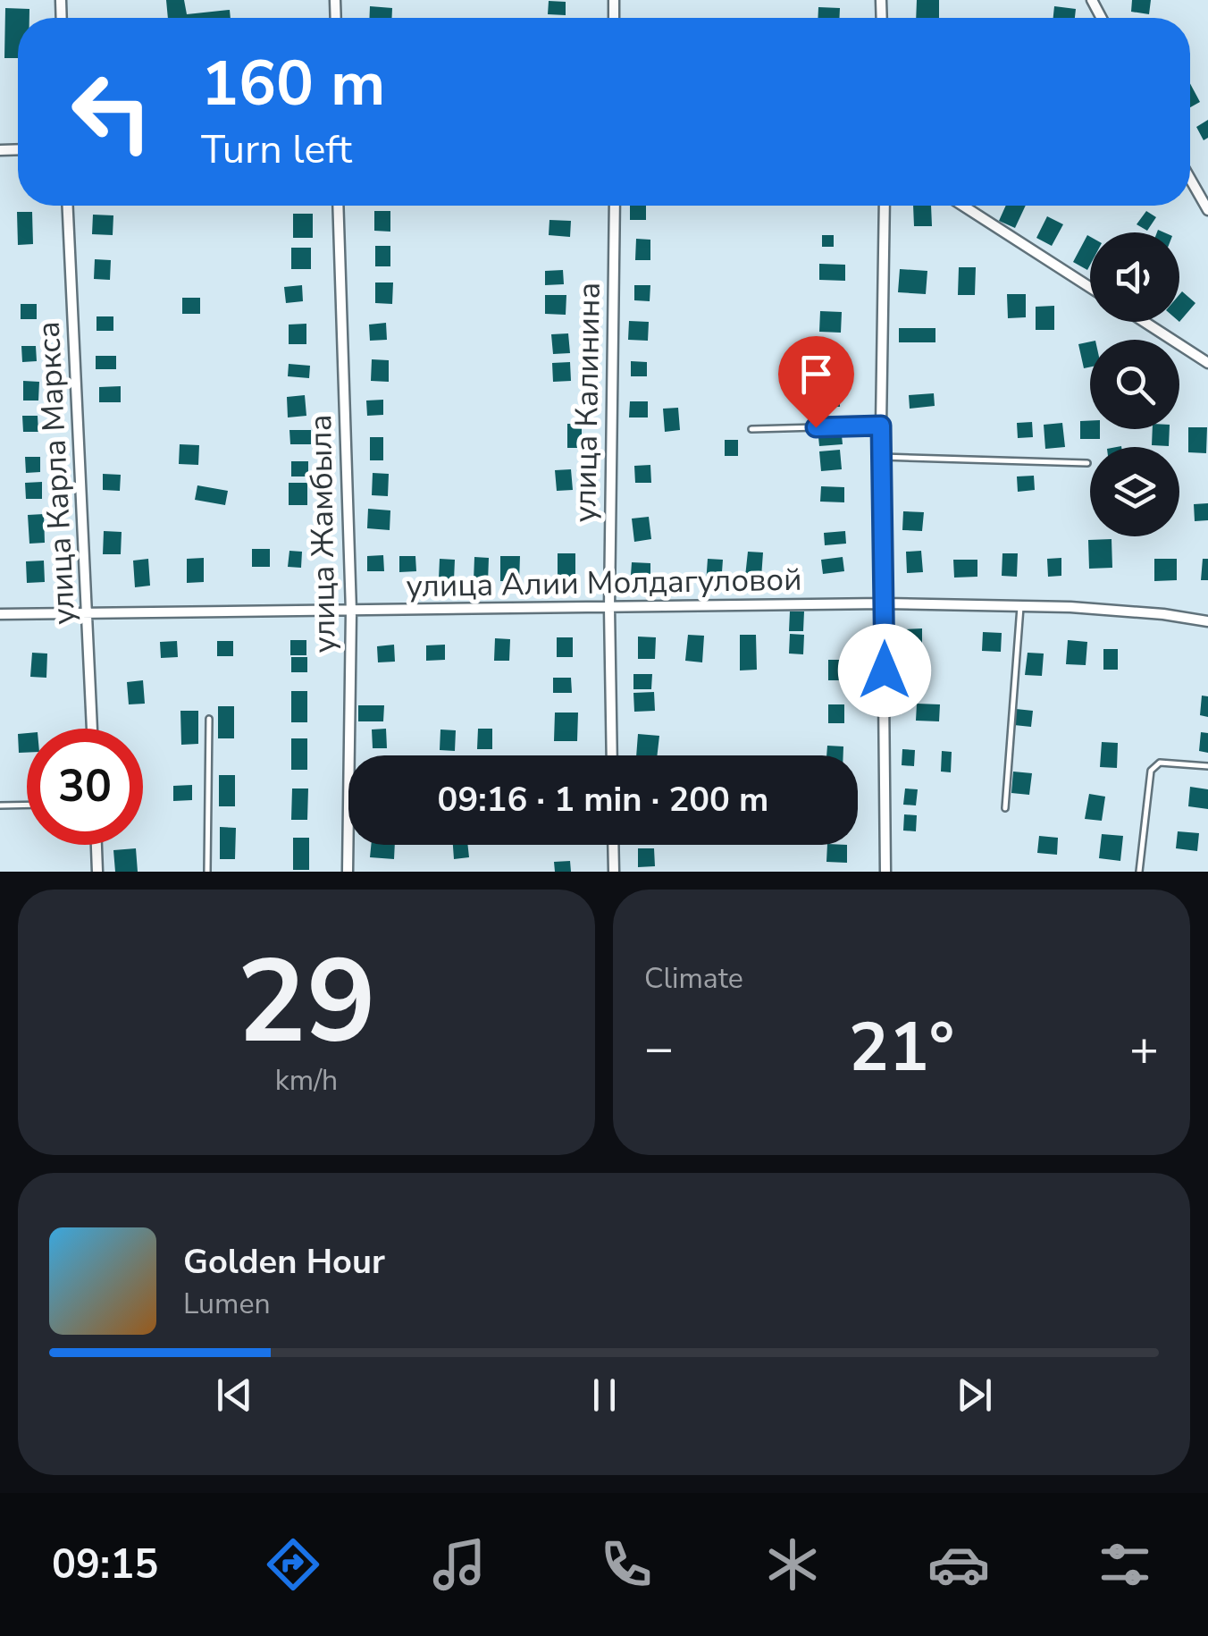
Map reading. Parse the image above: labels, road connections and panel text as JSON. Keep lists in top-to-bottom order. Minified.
{"streets":{"street":["улица Калинина","улица Карла Маркса","улица Жамбыла","улица Алии Молдагуловой"]},"crossings":[["улица Калинина","улица Алии Молдагуловой"],["улица Карла Маркса","улица Алии Молдагуловой"],["улица Жамбыла","улица Алии Молдагуловой"]],"page":{"turn":["160 m","Turn left"],"limit":"30","trip":"09:16 · 1 min · 200 m","tile":[["29","km/h"],"Climate"],"heat":["−","21°","+"],"song":["Golden Hour","Lumen"],"tabs":"09:15"}}
